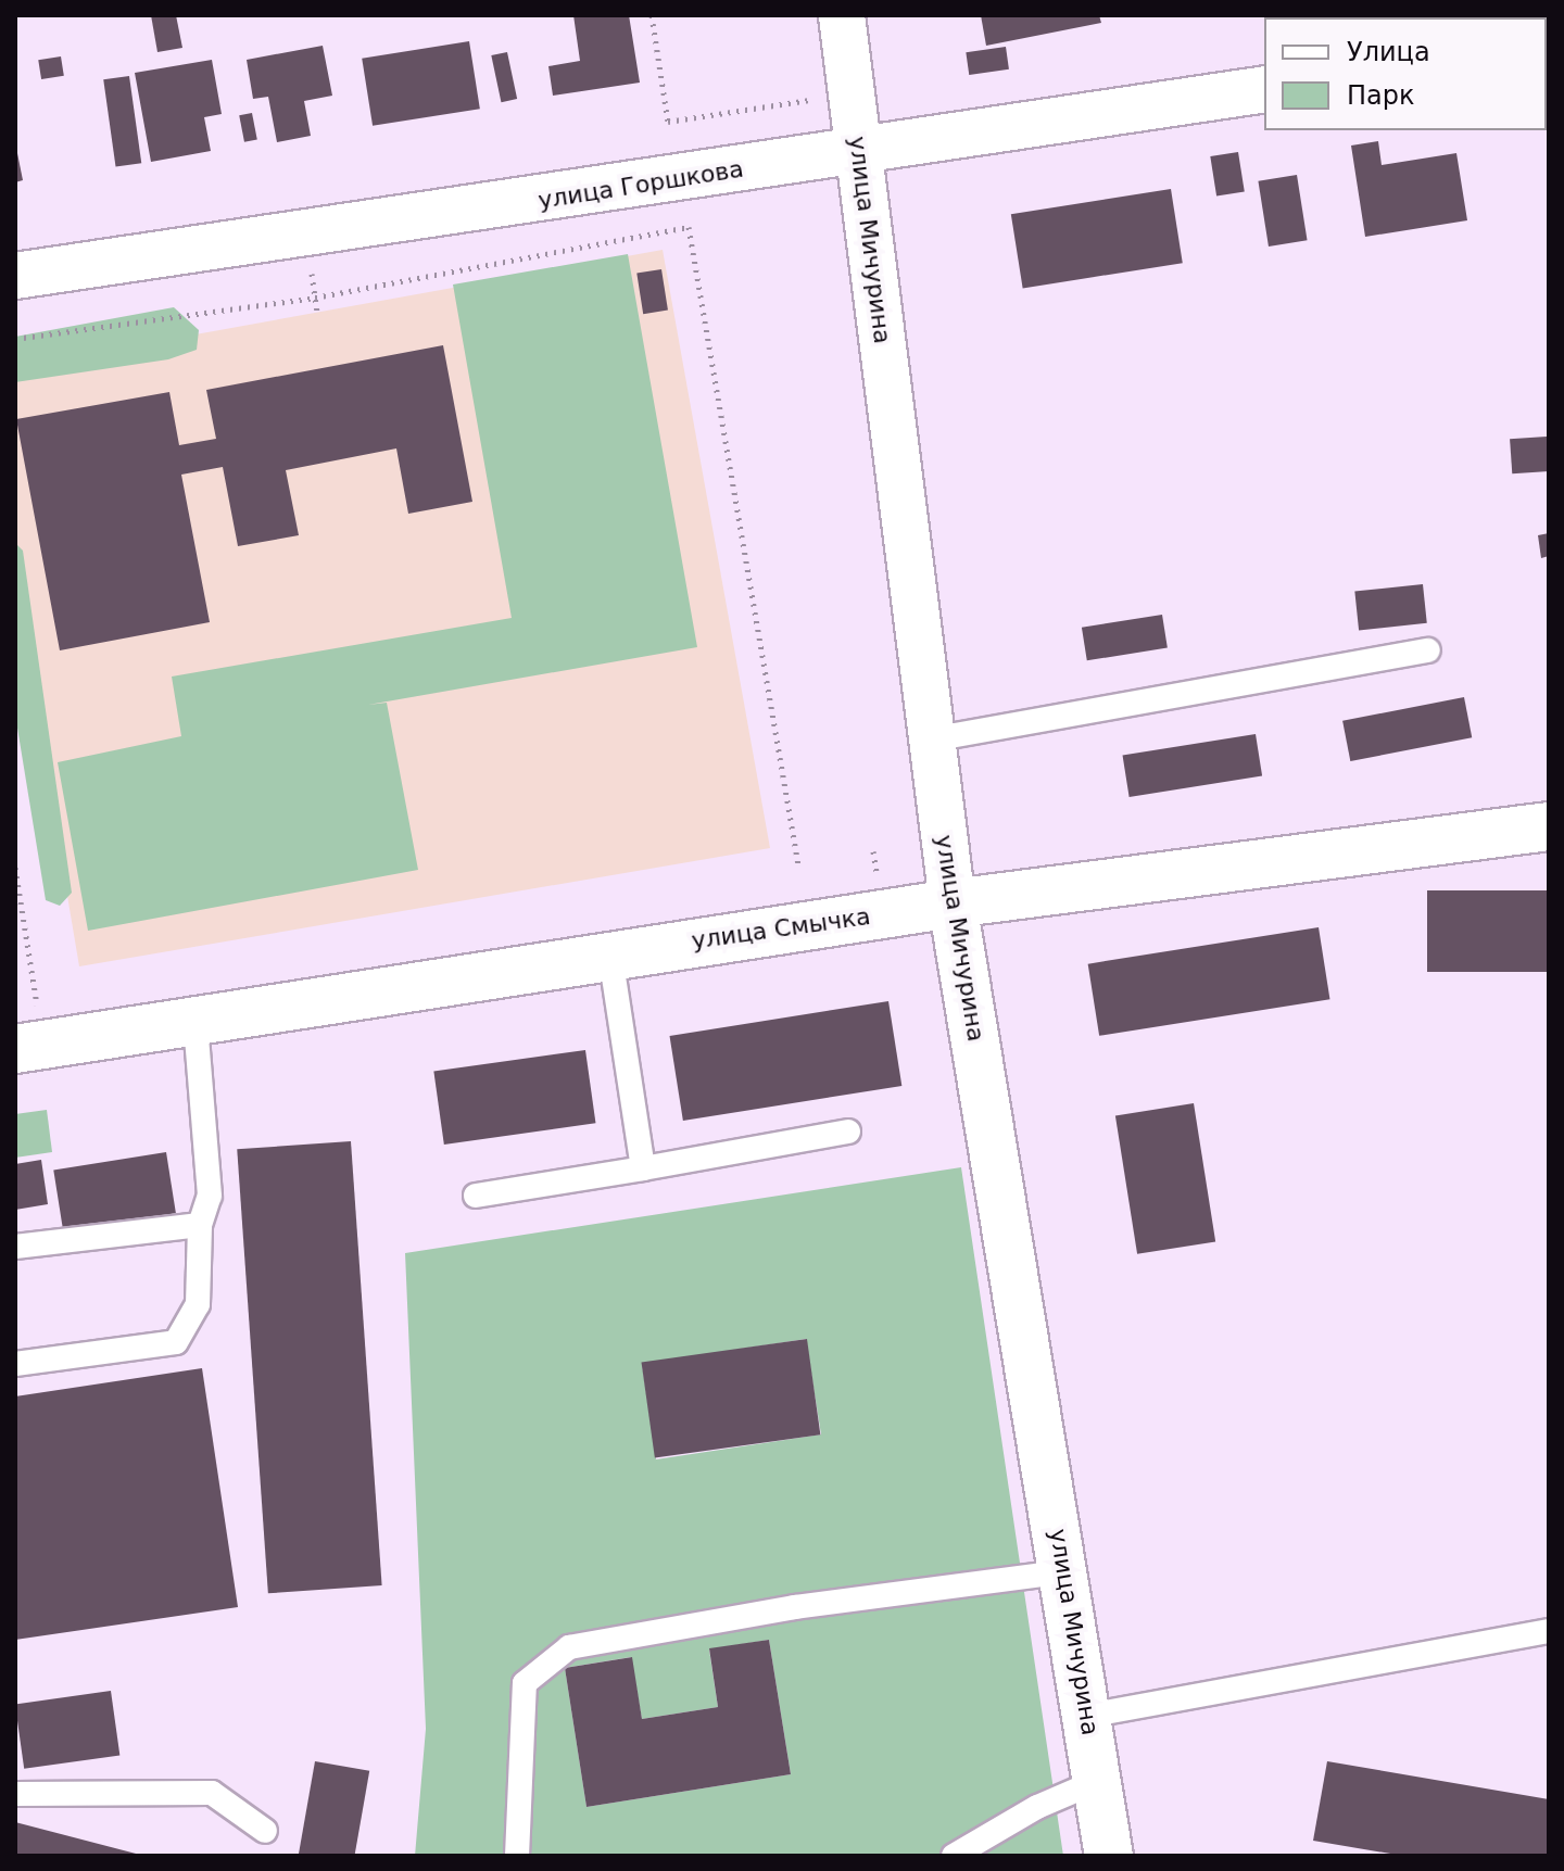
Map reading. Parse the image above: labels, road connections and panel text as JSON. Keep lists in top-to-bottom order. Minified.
{"streets":{"street":["улица Горшкова","улица Мичурина","улица Смычка"]},"crossings":[["улица Горшкова","улица Мичурина"],["улица Мичурина","улица Смычка"]],"legend":["Улица","Парк"]}
